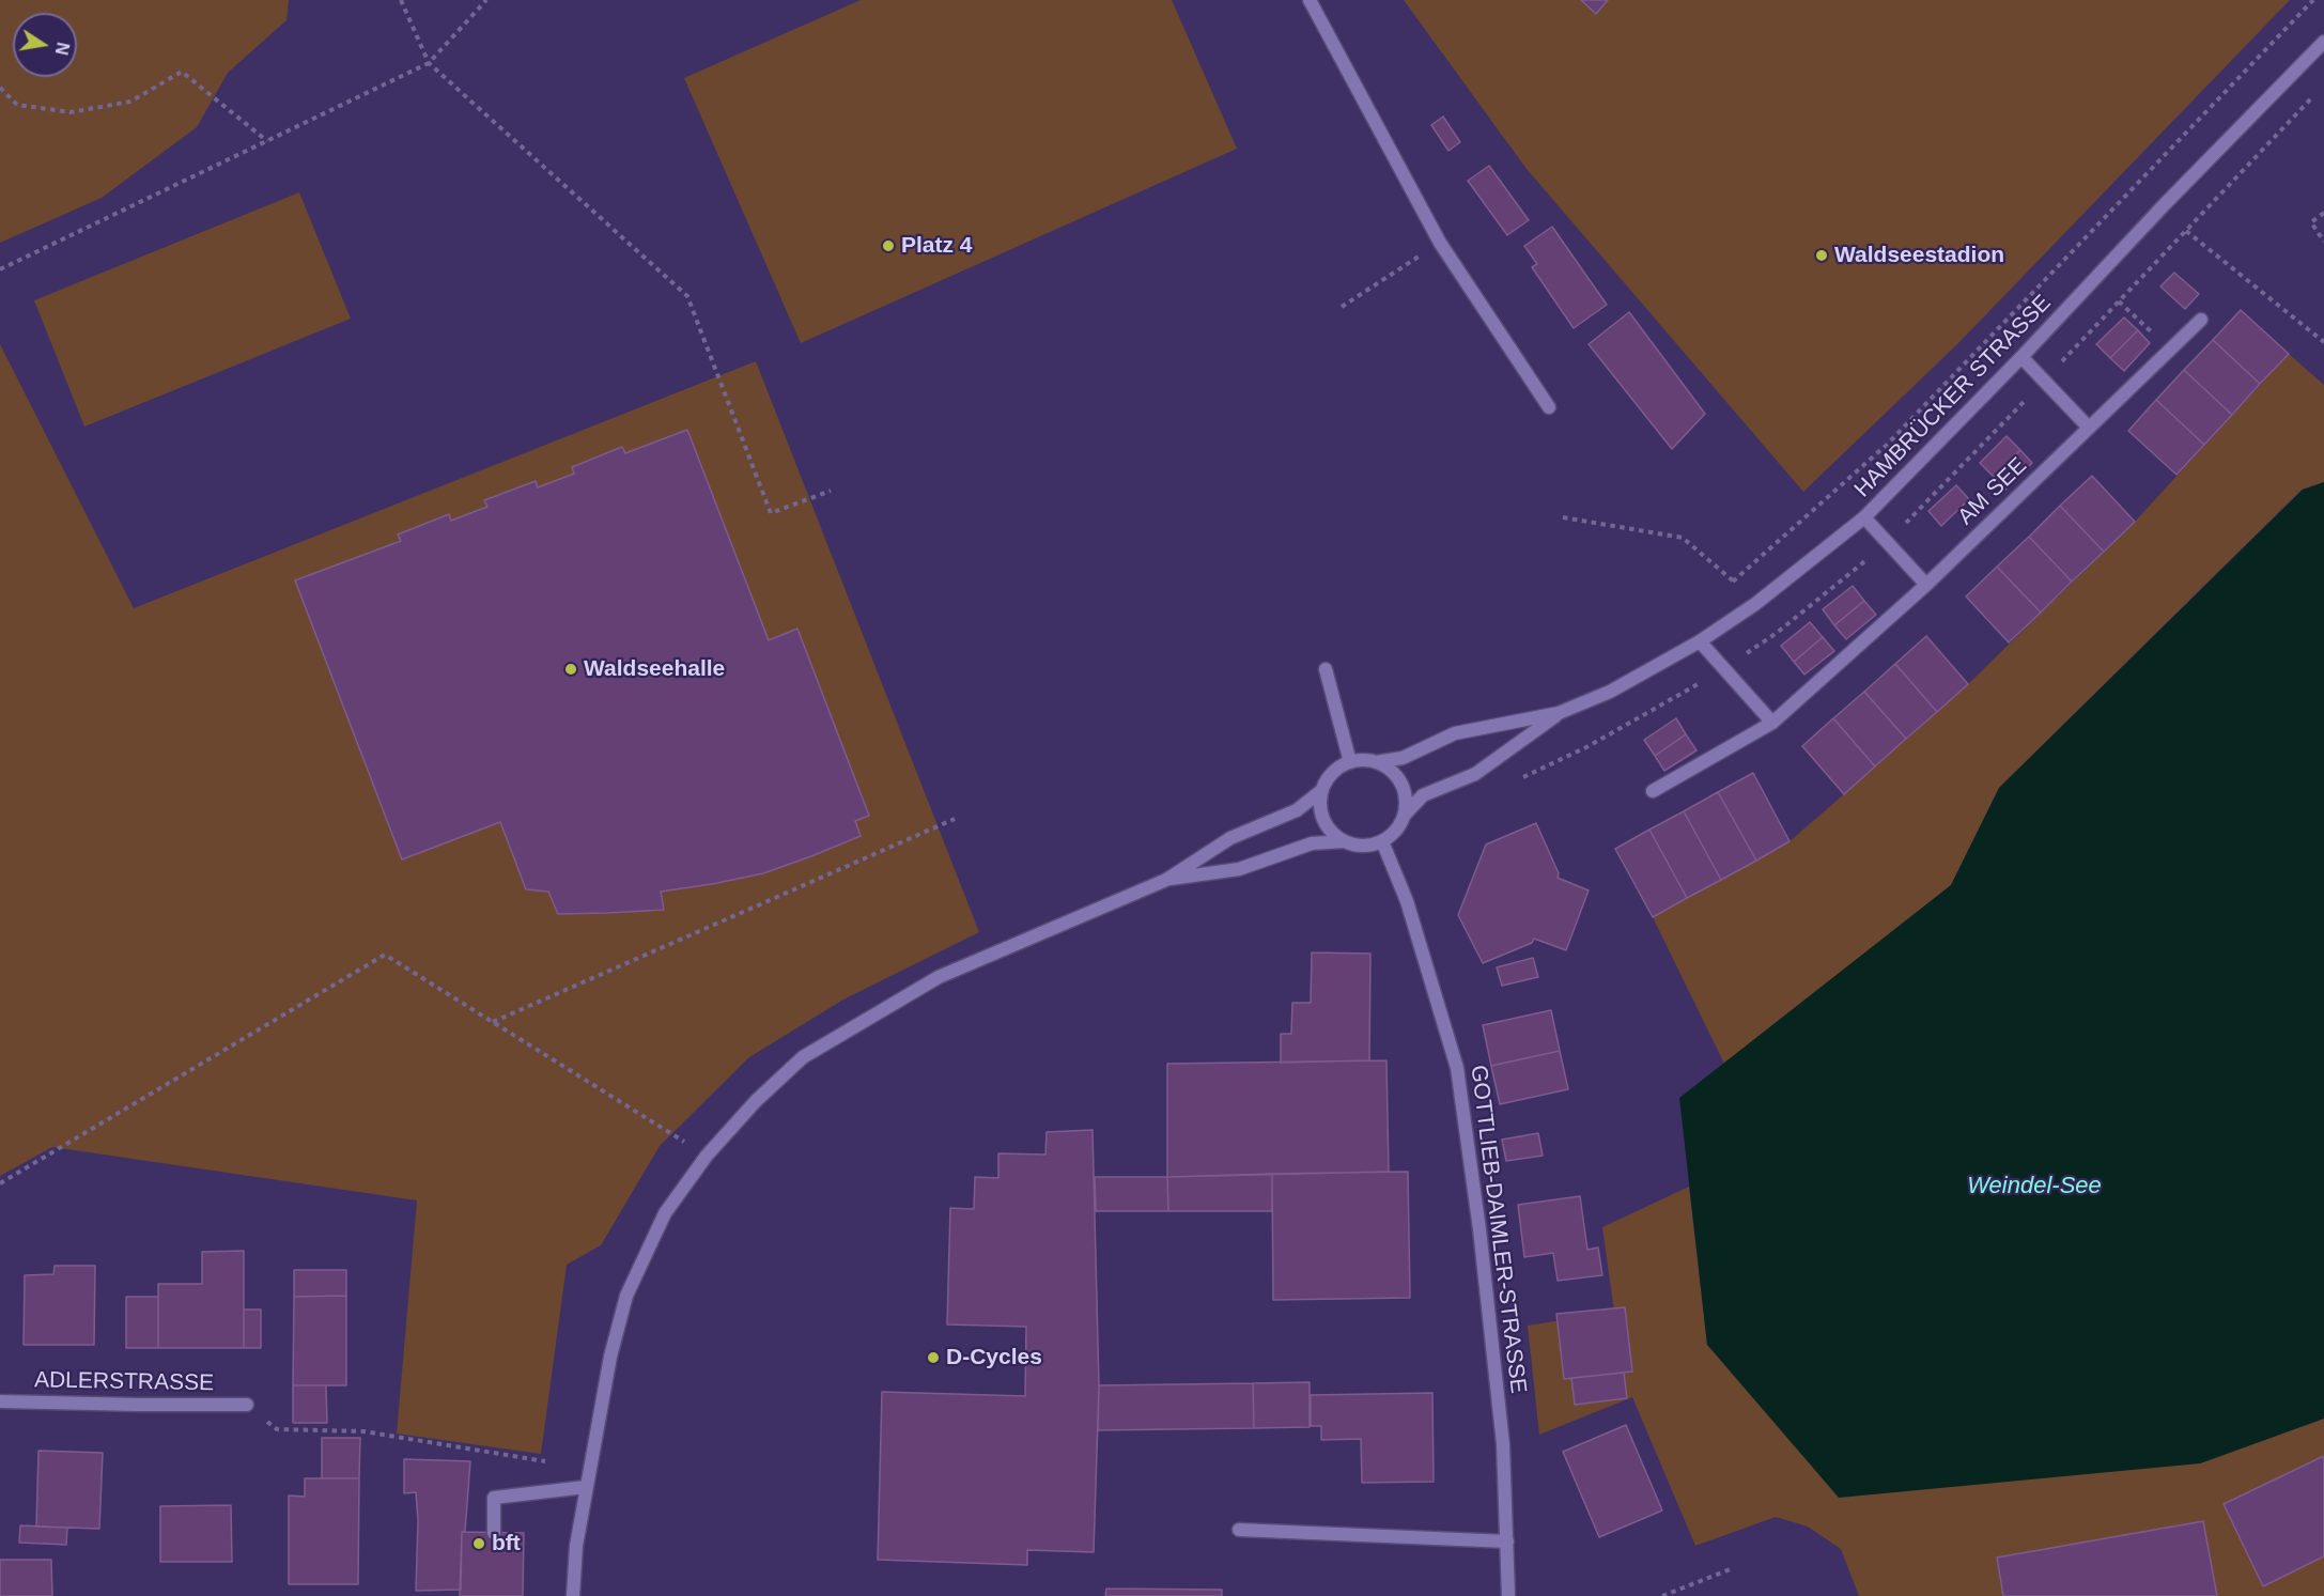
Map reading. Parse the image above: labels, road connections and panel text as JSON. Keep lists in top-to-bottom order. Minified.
{"streets":{"street":["HAMBRÜCKER STRASSE","AM SEE","GOTTLIEB-DAIMLER-STRASSE","ADLERSTRASSE"]},"crossings":[["HAMBRÜCKER STRASSE","GOTTLIEB-DAIMLER-STRASSE"]],"water":["Weindel-See"],"places":["Platz 4","Waldseestadion","Waldseehalle","D-Cycles","bft"],"north":"right"}
